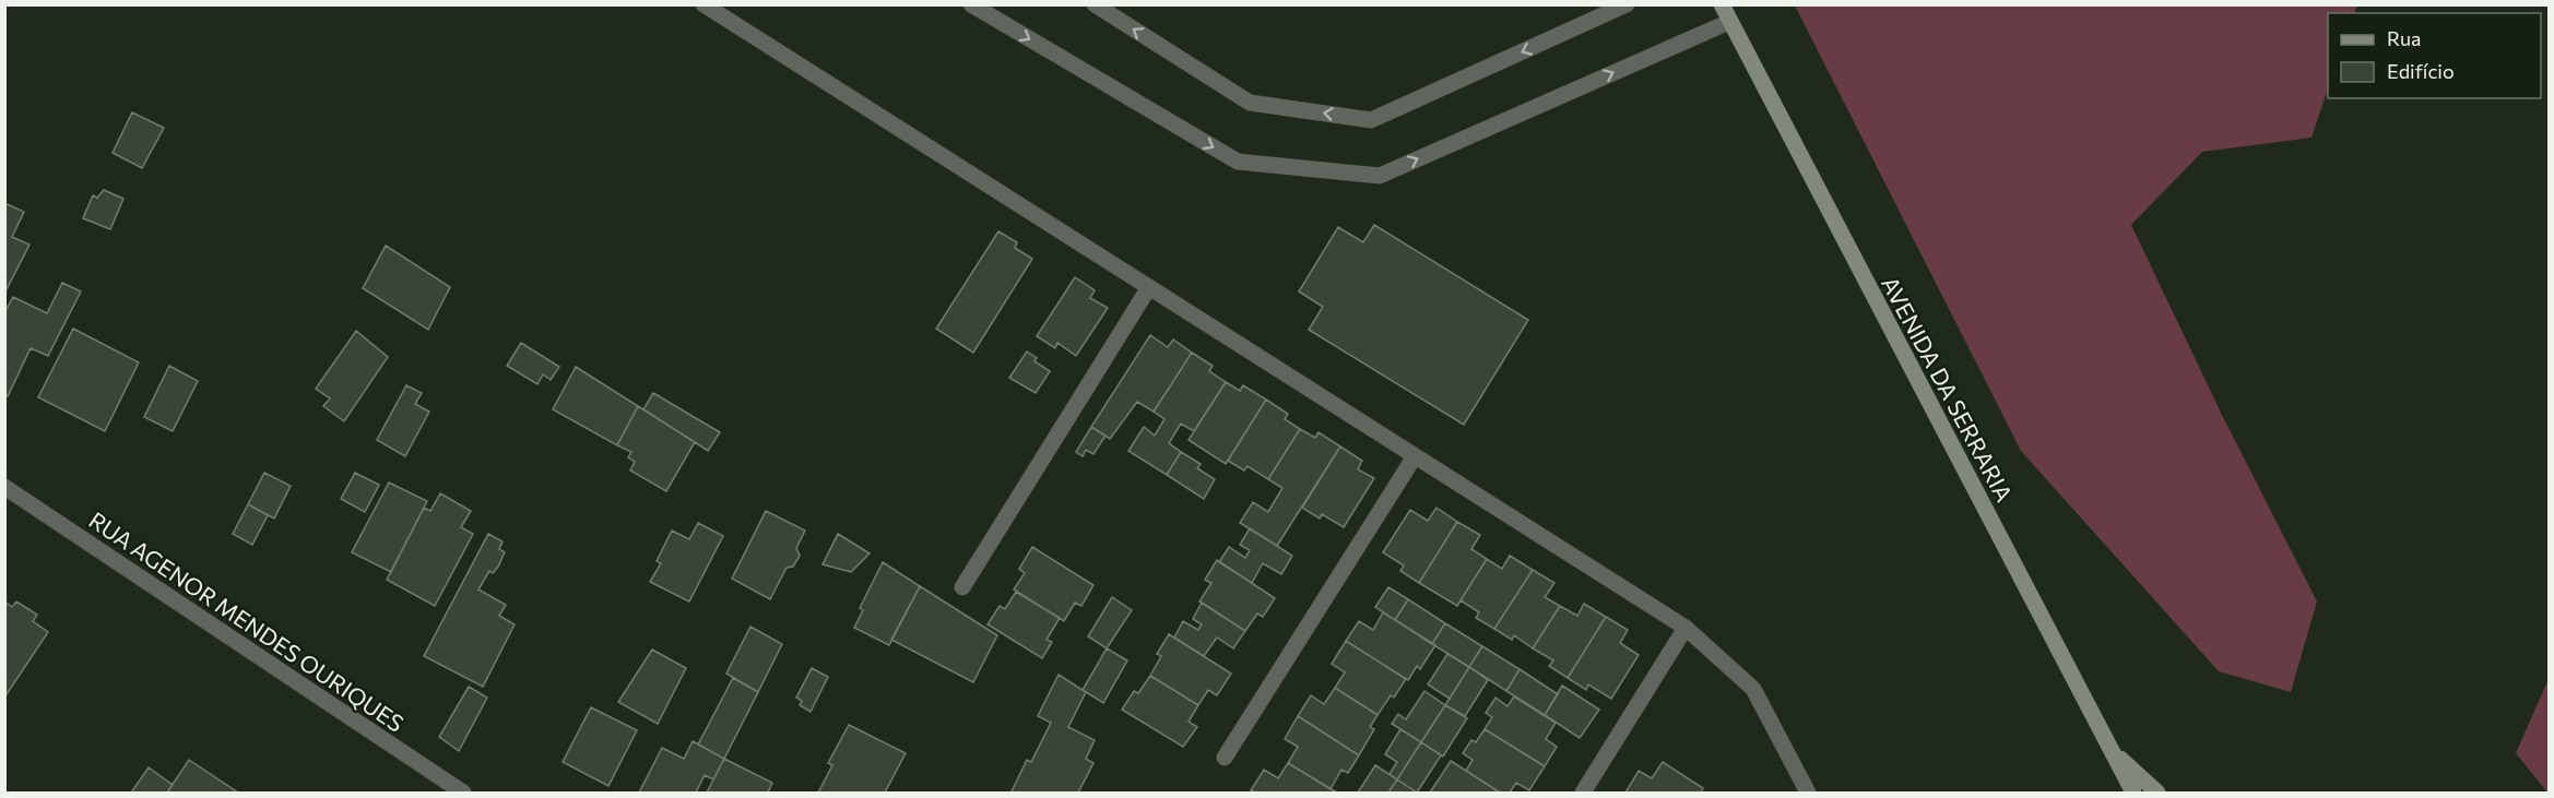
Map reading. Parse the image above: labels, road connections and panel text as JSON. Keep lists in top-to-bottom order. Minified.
{"streets":{"main road":["AVENIDA DA SERRARIA"],"street":["RUA AGENOR MENDES OURIQUES"]},"legend":["Rua","Edifício"]}
